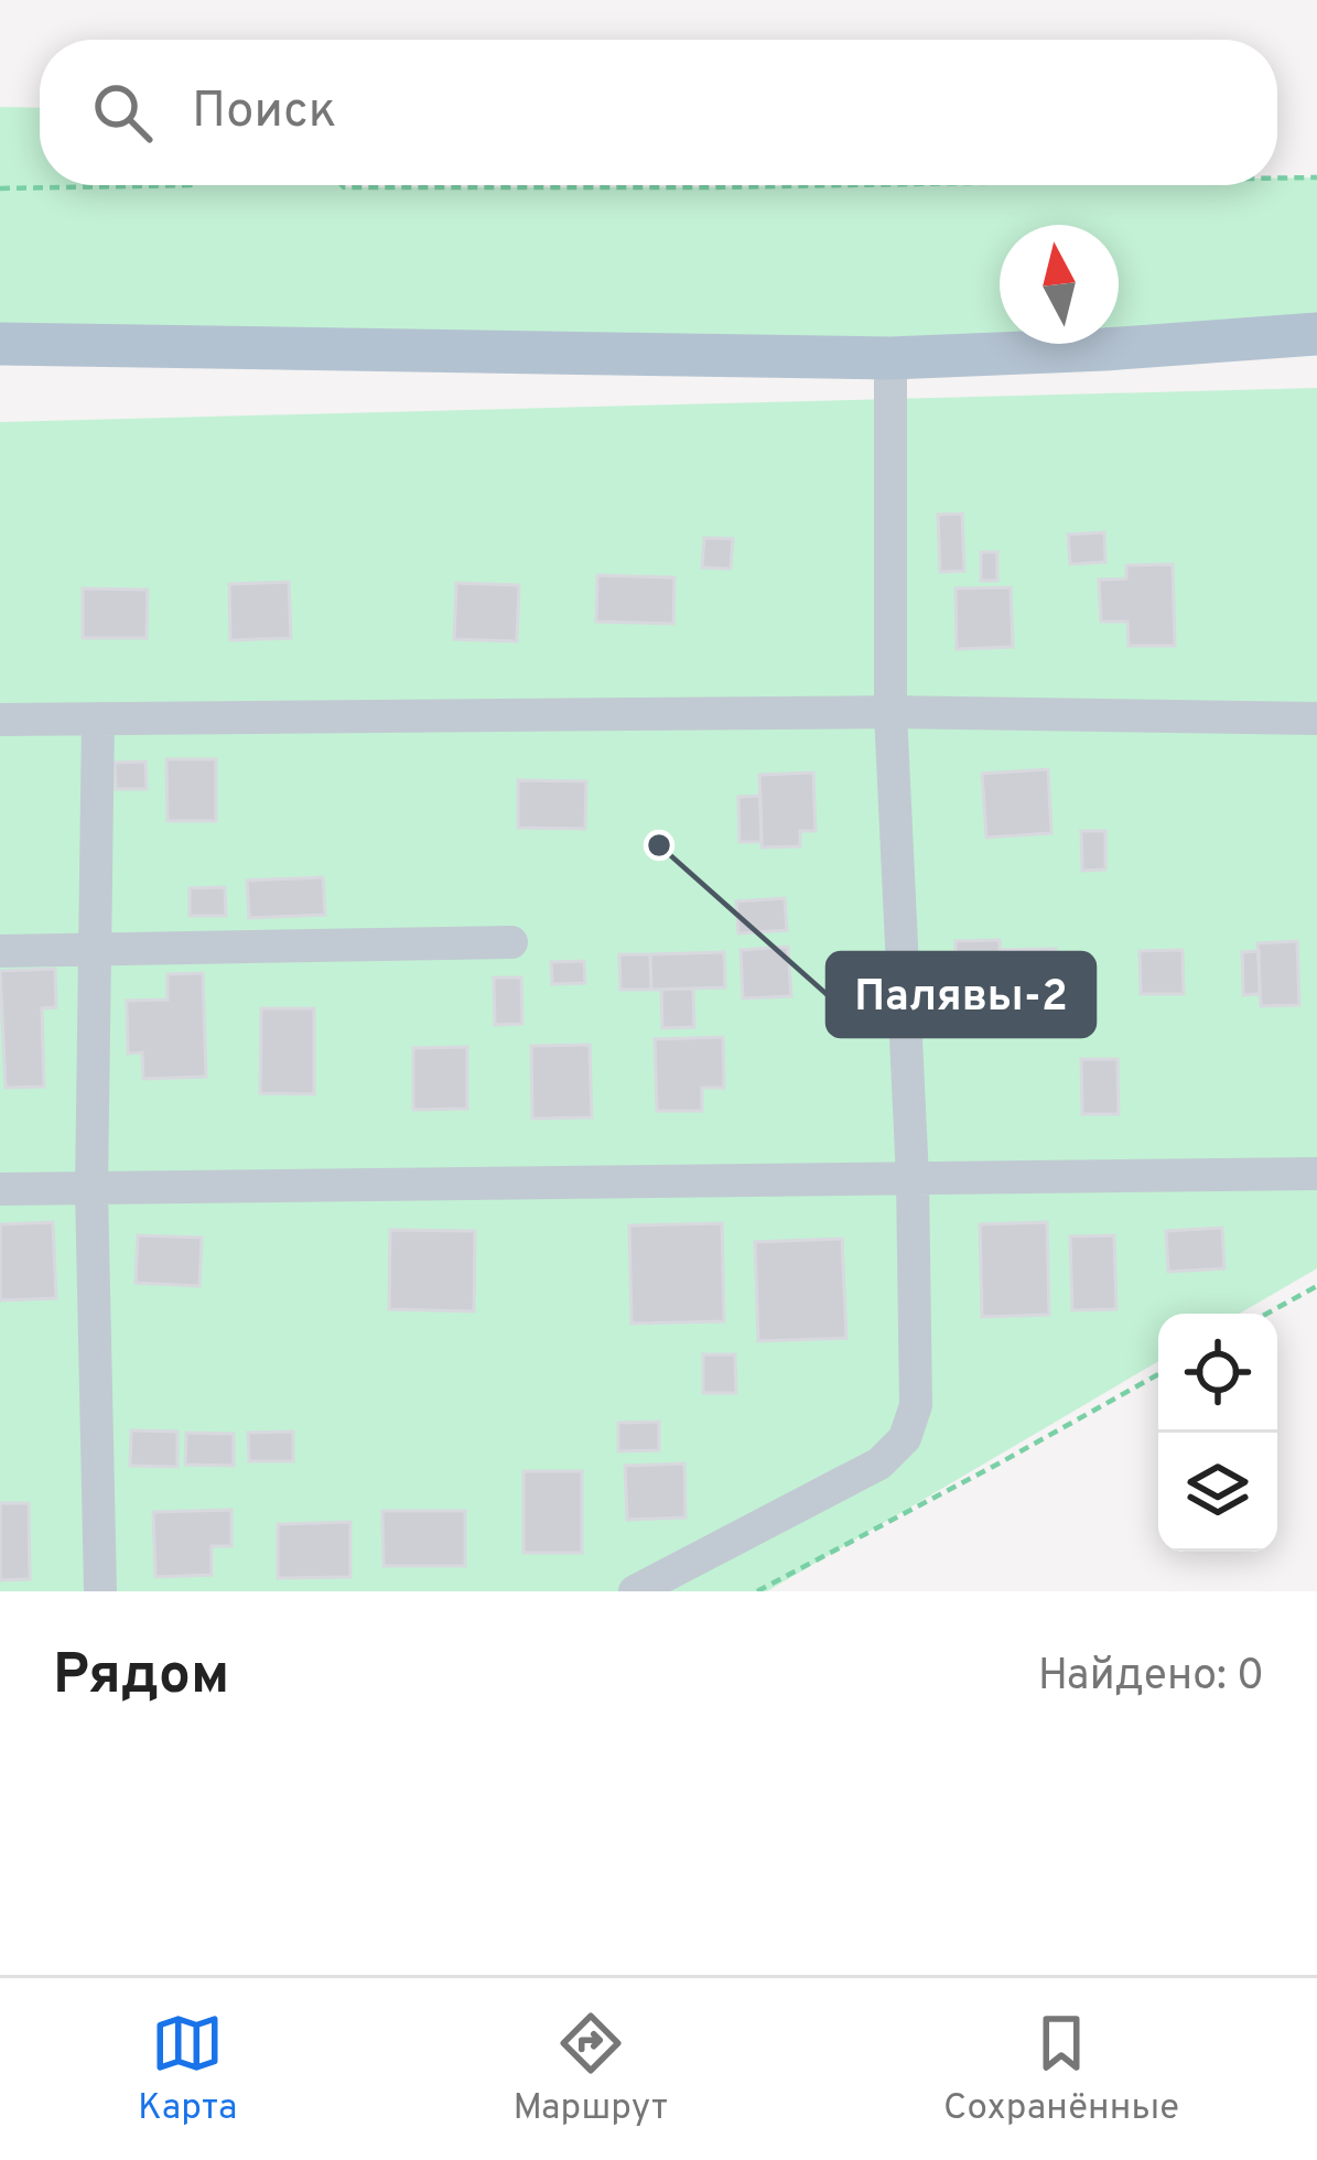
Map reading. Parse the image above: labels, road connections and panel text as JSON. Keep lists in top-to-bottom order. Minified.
{"places":["Палявы-2"],"north":"top","page":{"search":"Поиск","heading":["Рядом","Найдено: 0"],"nav":["Карта","Маршрут","Сохранённые"]}}
